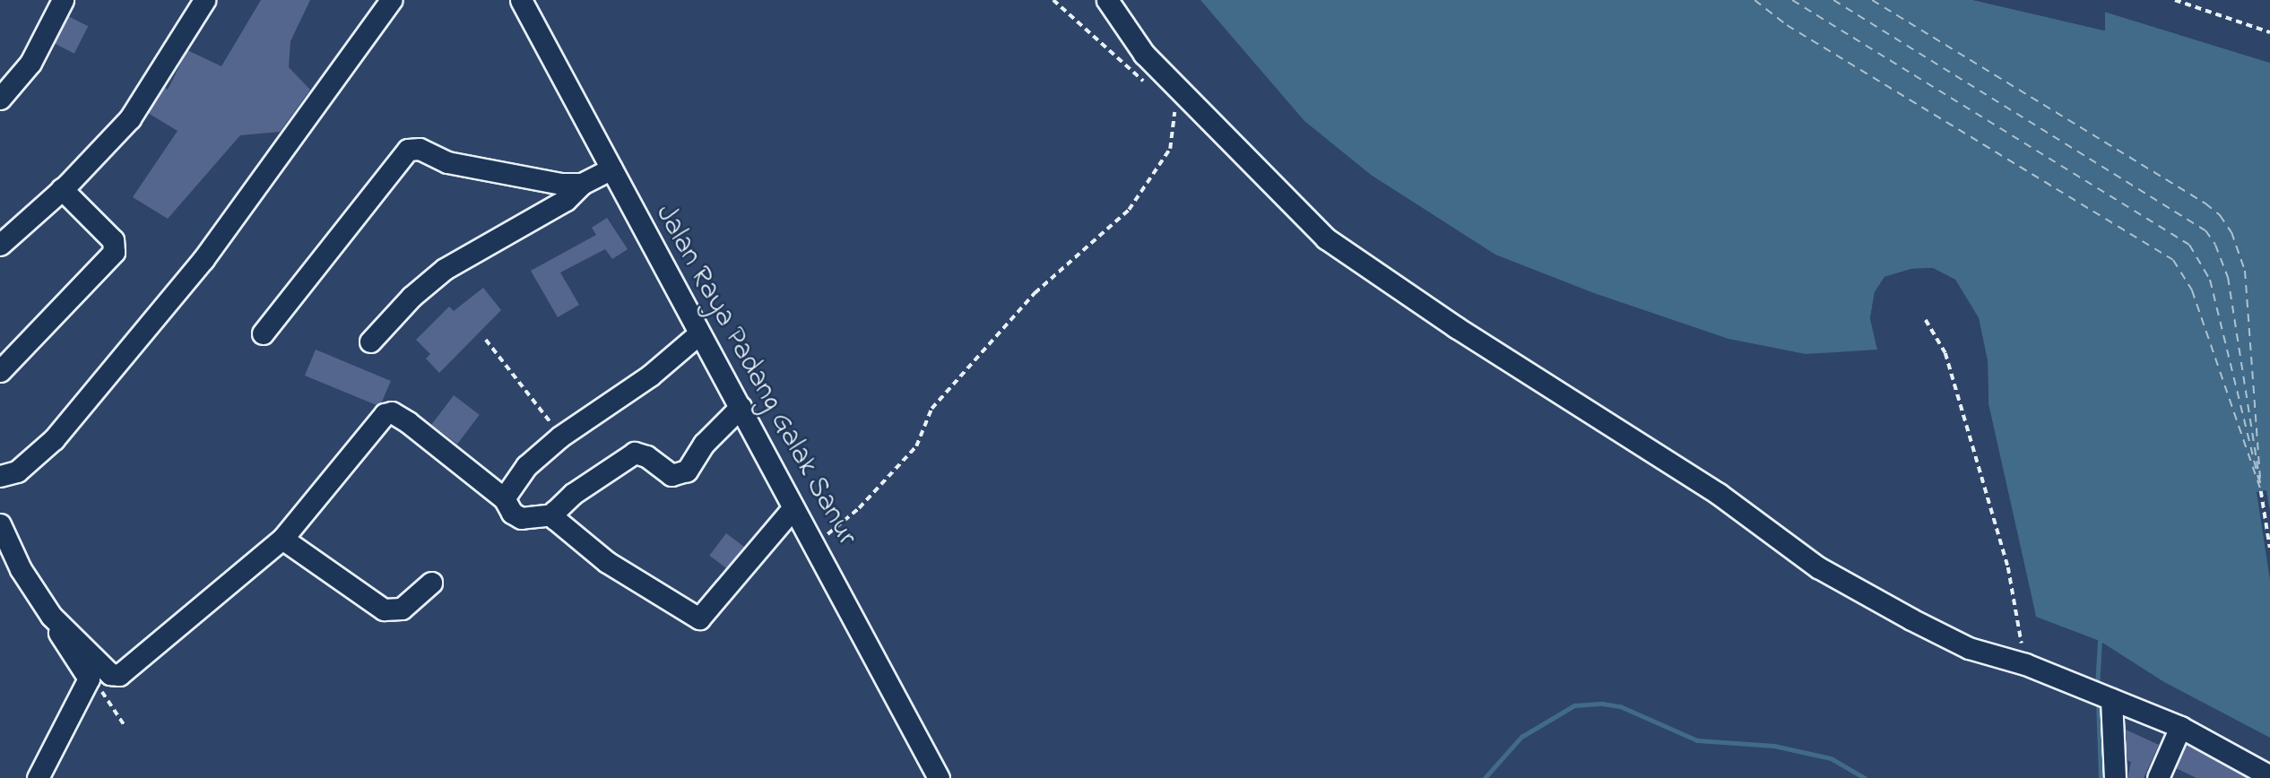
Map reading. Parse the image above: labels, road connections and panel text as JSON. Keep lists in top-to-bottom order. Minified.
{"streets":{"street":["Jalan Raya Padang Galak Sanur"]}}
